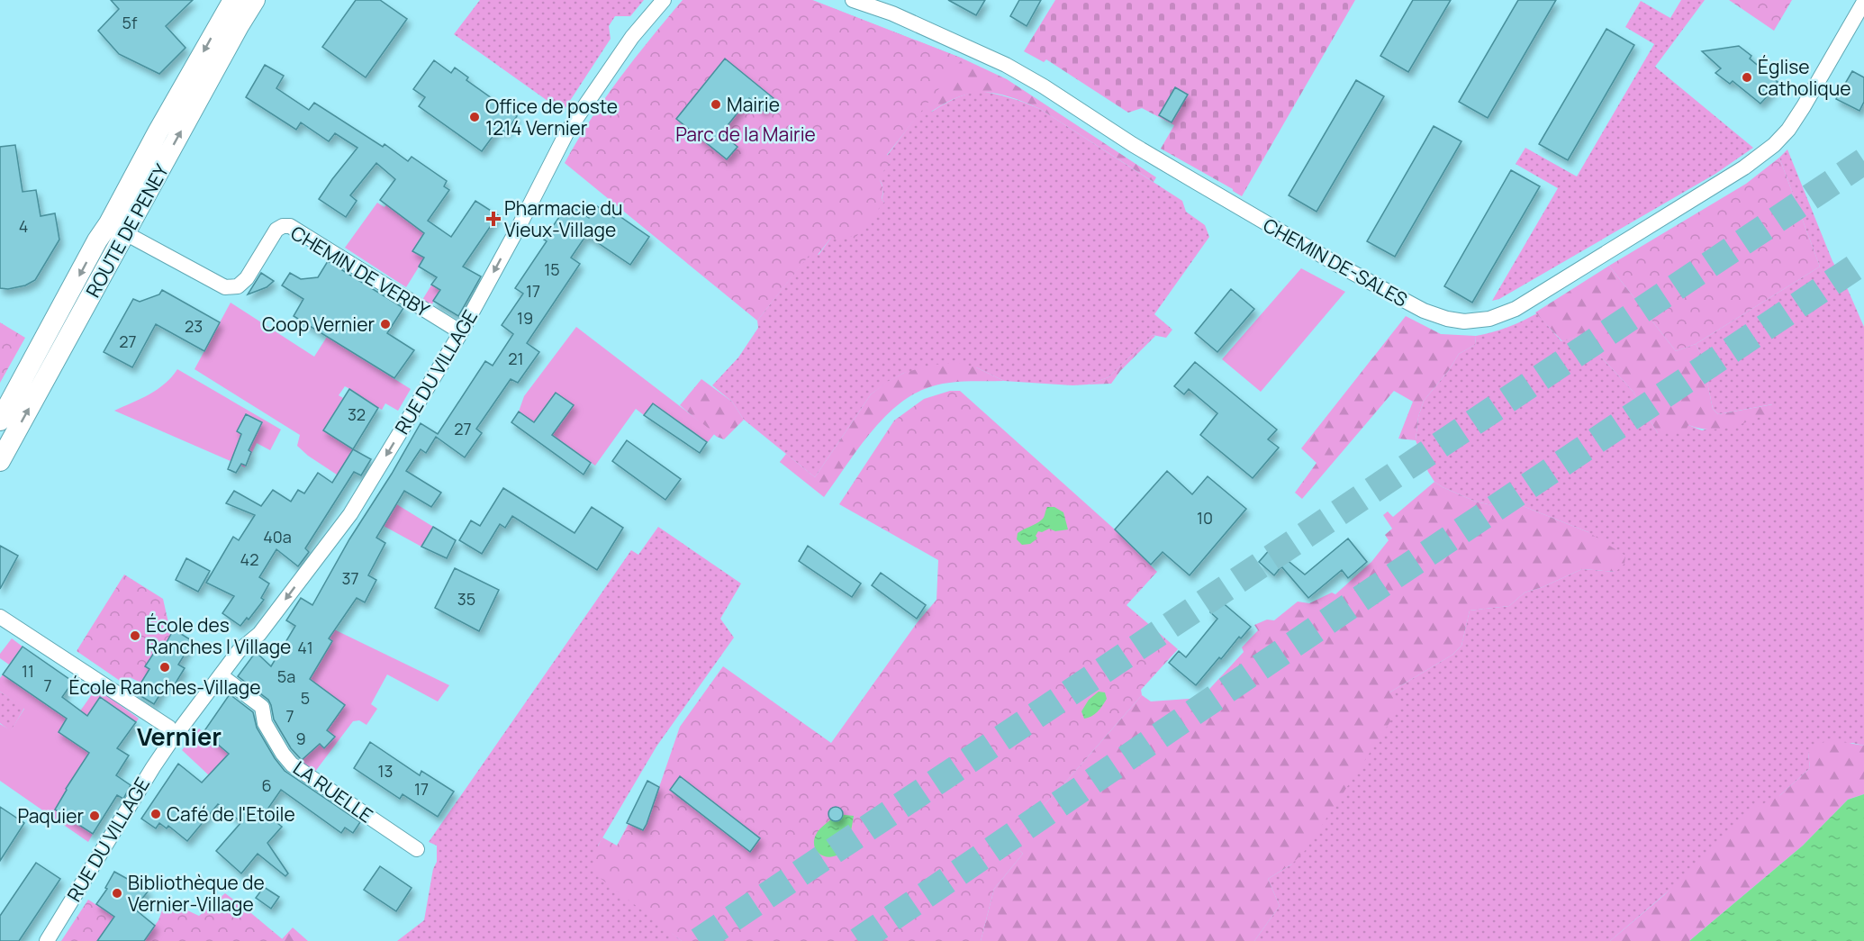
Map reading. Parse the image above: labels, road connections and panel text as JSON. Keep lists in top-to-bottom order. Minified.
{"streets":{"main road":["ROUTE DE PENEY"],"street":["CHEMIN DE-SALES","CHEMIN DE VERBY","RUE DU VILLAGE","LA RUELLE"]},"crossings":[["ROUTE DE PENEY","CHEMIN DE VERBY"],["CHEMIN DE VERBY","RUE DU VILLAGE"],["RUE DU VILLAGE","LA RUELLE"]],"one_way":["RUE DU VILLAGE"],"districts":["Vernier"],"parks":["Parc de la Mairie"],"places":{"other":["Église catholique","Mairie","Office de poste 1214 Vernier","Coop Vernier","École des Ranches I Village","École Ranches-Village","Café de l'Etoile","Paquier","Bibliothèque de Vernier-Village"],"health":["Pharmacie du Vieux-Village"]},"house_numbers":["5f","4","15","17","19","23","27","21","32","27","10","40a","42","37","35","41","11","5a","7","5","7","9","13","6","17"]}
